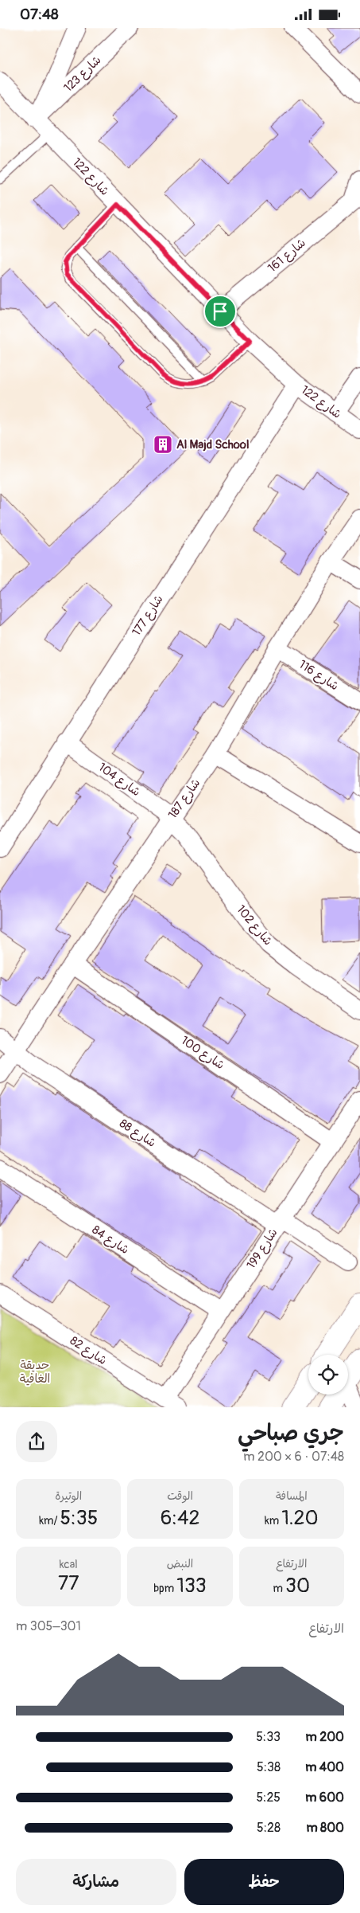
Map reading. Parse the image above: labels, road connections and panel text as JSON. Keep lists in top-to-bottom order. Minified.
{"streets":{"street":["شارع 123","شارع 122","شارع 161","شارع 177","شارع 116","شارع 104","شارع 187","شارع 102","شارع 100","شارع 88","شارع 84","شارع 199","شارع 82"]},"crossings":[["شارع 123","شارع 122"],["شارع 122","شارع 161"],["شارع 122","شارع 177"],["شارع 177","شارع 104"],["شارع 116","شارع 187"],["شارع 104","شارع 187"],["شارع 104","شارع 102"],["شارع 187","شارع 102"],["شارع 187","شارع 100"],["شارع 187","شارع 88"],["شارع 100","شارع 199"],["شارع 88","شارع 199"],["شارع 84","شارع 199"],["شارع 199","شارع 82"]],"parks":["حديقة الغافية"],"places":{"building":["Al Majd School"]},"page":{"status":"07:48","heading":["جري صباحي","07:48 · 6 × 200 m"],"stats":[["المسافة","1.20 km"],["الوقت","6:42"],["الوتيرة","5:35 /km"],["الارتفاع","30 m"],["النبض","133 bpm"],["kcal","77"]],"chart":["الارتفاع","301–305 m"],"list":[{"name":"200 m","note":"5:33"},{"name":"400 m","note":"5:38"},{"name":"600 m","note":"5:25"},{"name":"800 m","note":"5:28"}],"buttons":["حفظ","مشاركة"]}}
